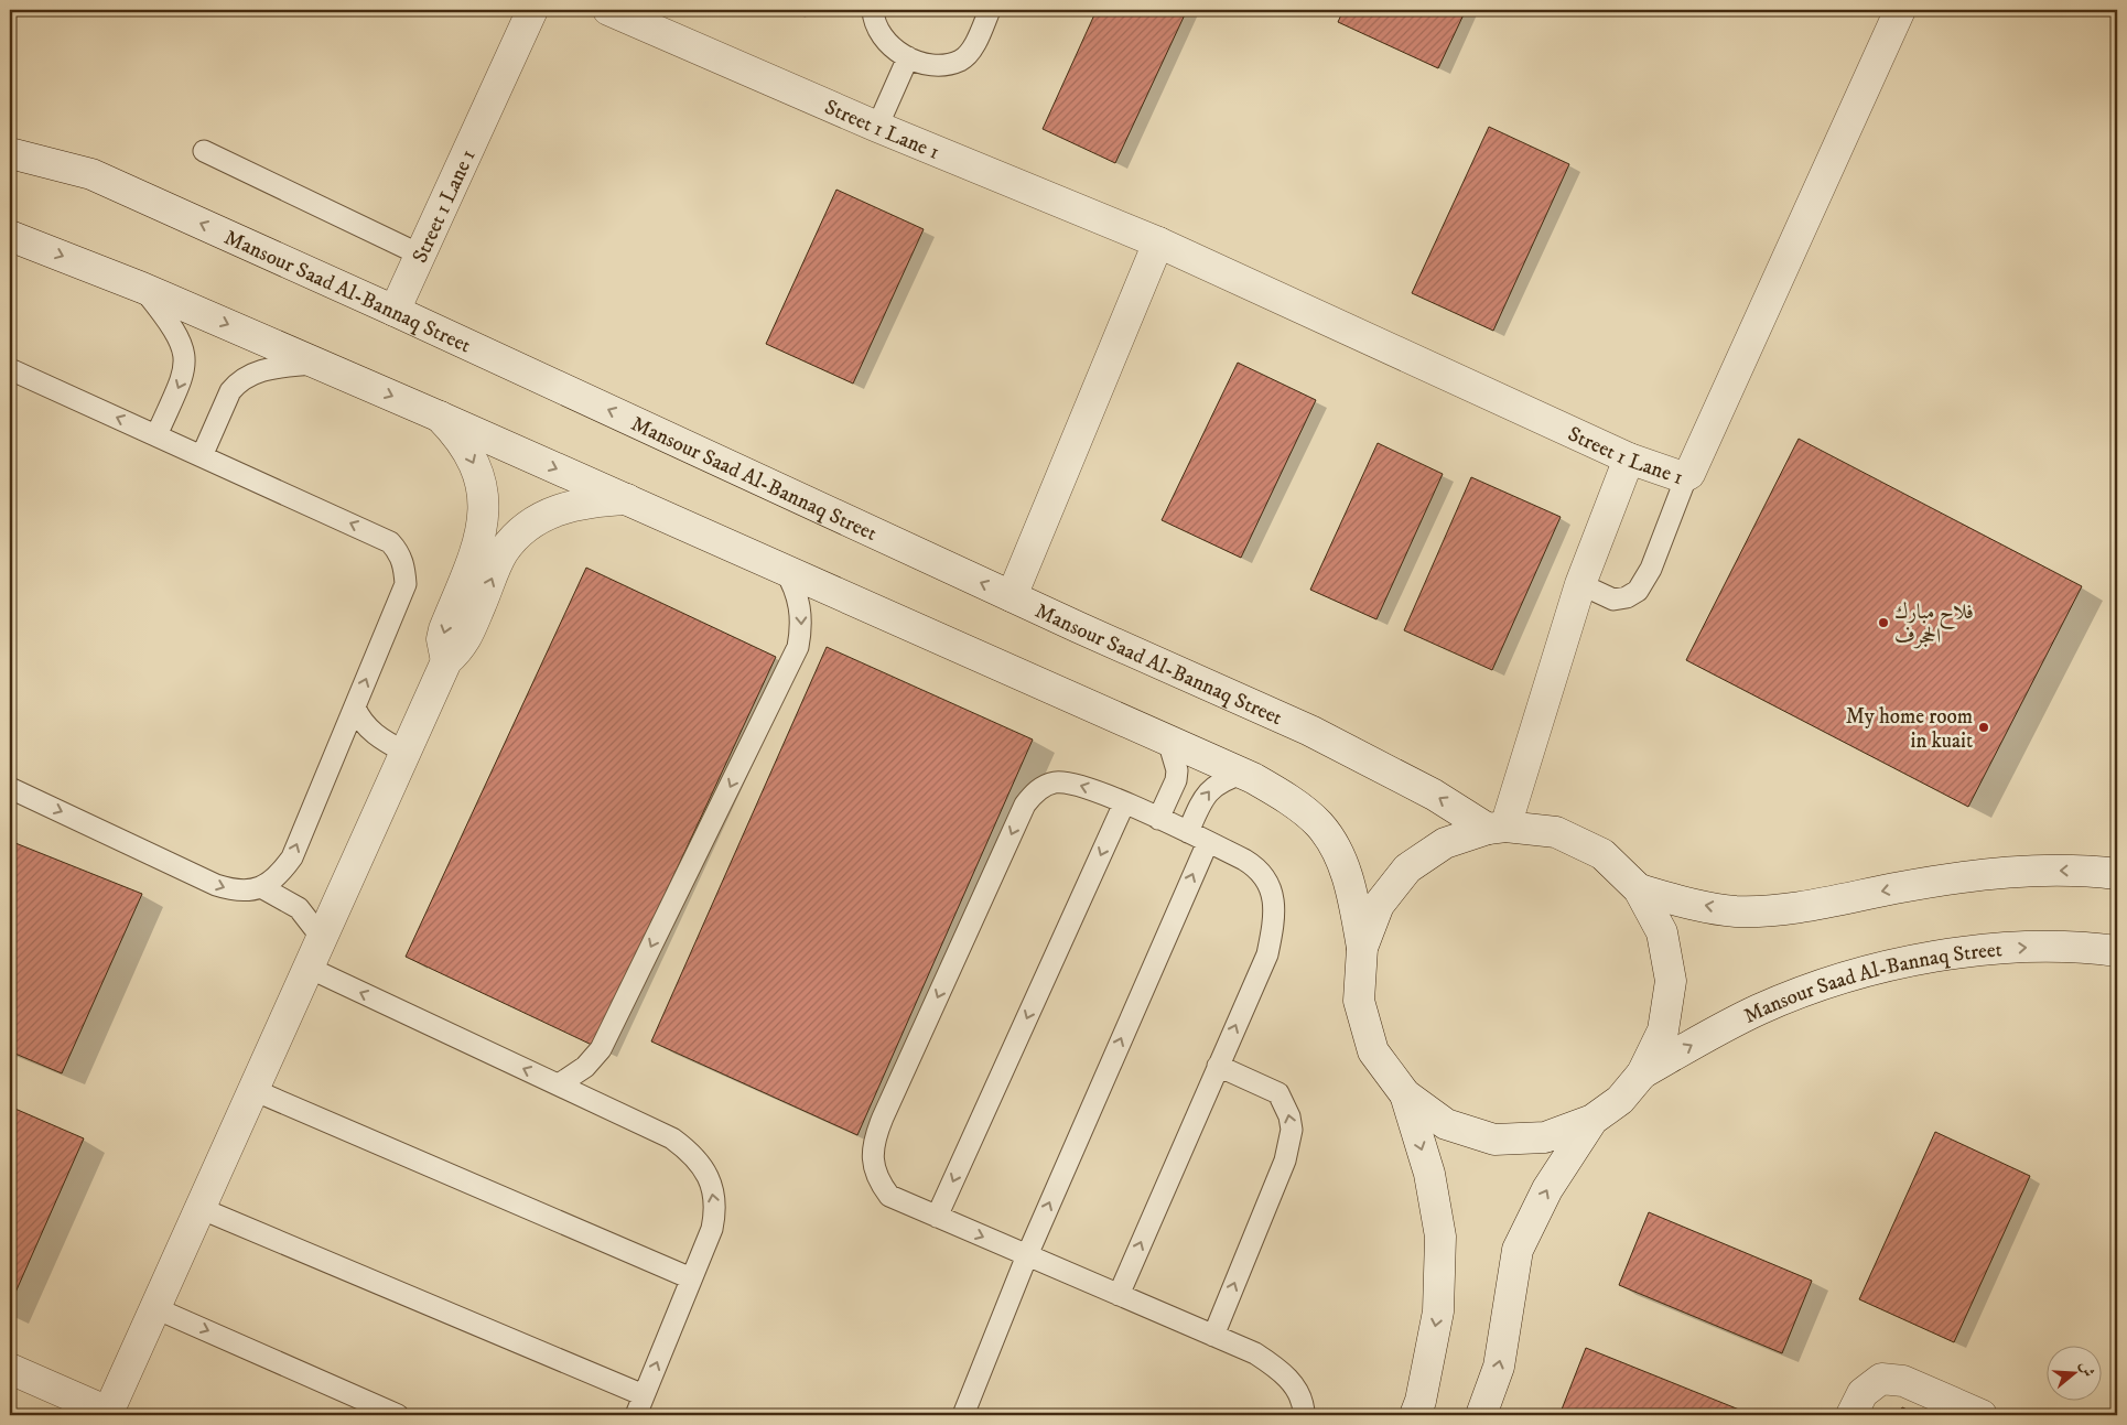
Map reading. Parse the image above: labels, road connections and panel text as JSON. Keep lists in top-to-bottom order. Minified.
{"streets":{"street":["Street 1 Lane 1","Mansour Saad Al-Bannaq Street"]},"crossings":[["Street 1 Lane 1","Mansour Saad Al-Bannaq Street"]],"places":["فلاح مبارك الحجرف","My home room in kuait"],"north":"right"}
